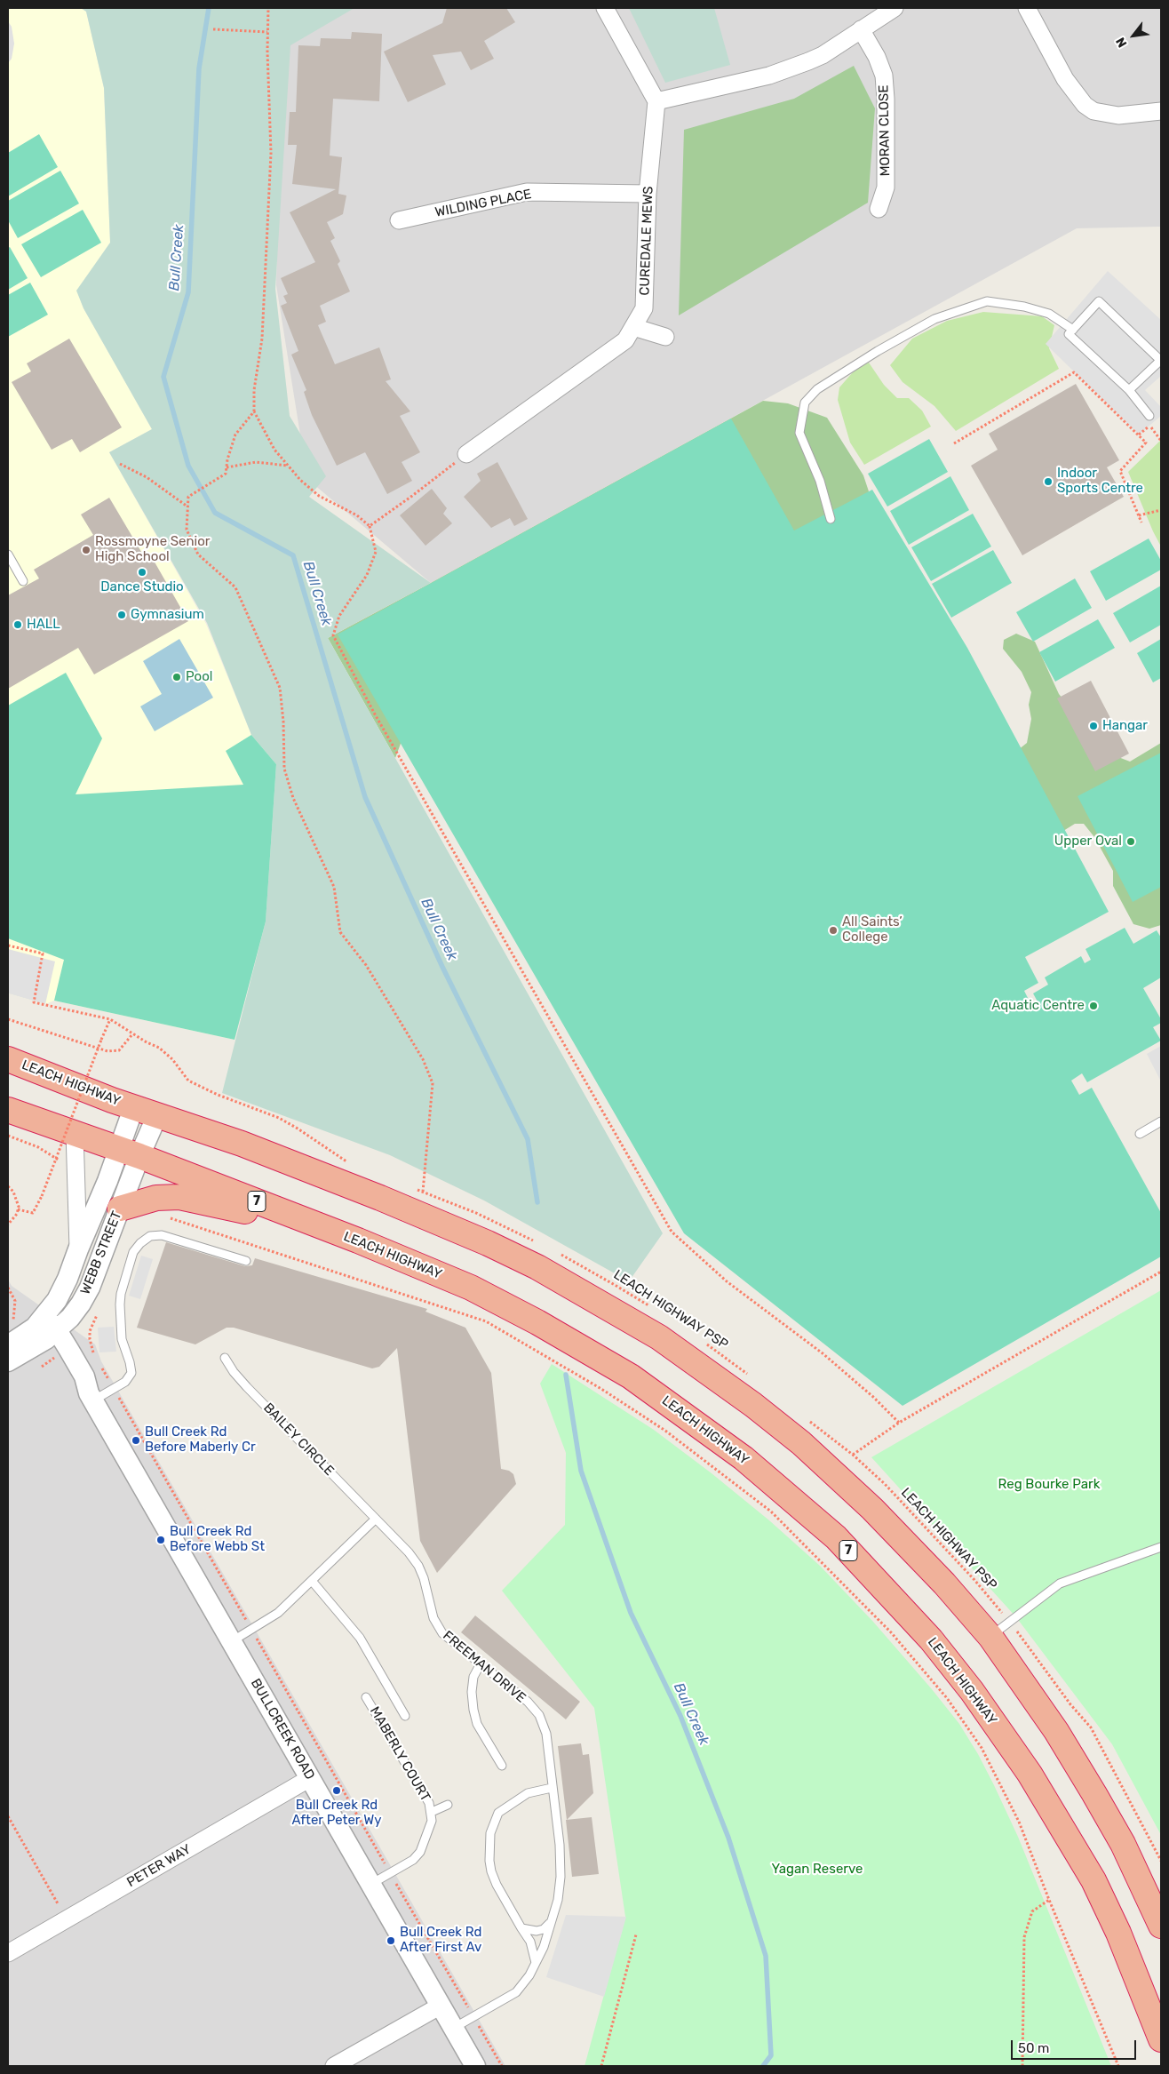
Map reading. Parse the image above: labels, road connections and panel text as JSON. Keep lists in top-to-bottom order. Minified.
{"streets":{"highway":["LEACH HIGHWAY","7"],"street":["MORAN CLOSE","WILDING PLACE","CUREDALE MEWS","WEBB STREET","BULLCREEK ROAD","PETER WAY"],"lane":["BAILEY CIRCLE","FREEMAN DRIVE","MABERLY COURT"],"path":["LEACH HIGHWAY PSP"]},"crossings":[["WILDING PLACE","CUREDALE MEWS"],["LEACH HIGHWAY","WEBB STREET"],["WEBB STREET","BULLCREEK ROAD"],["BAILEY CIRCLE","FREEMAN DRIVE"],["FREEMAN DRIVE","BULLCREEK ROAD"],["BULLCREEK ROAD","MABERLY COURT"],["BULLCREEK ROAD","PETER WAY"]],"water":["Bull Creek"],"parks":["Reg Bourke Park","Yagan Reserve"],"places":["Indoor Sports Centre","Rossmoyne Senior High School","Dance Studio","Gymnasium","HALL","Pool","Hangar","Upper Oval","All Saints’ College","Aquatic Centre","Bull Creek Rd Before Maberly Cr","Bull Creek Rd Before Webb St","Bull Creek Rd After Peter Wy","Bull Creek Rd After First Av"],"scale_bar":"50 m","north":"bottom left"}
